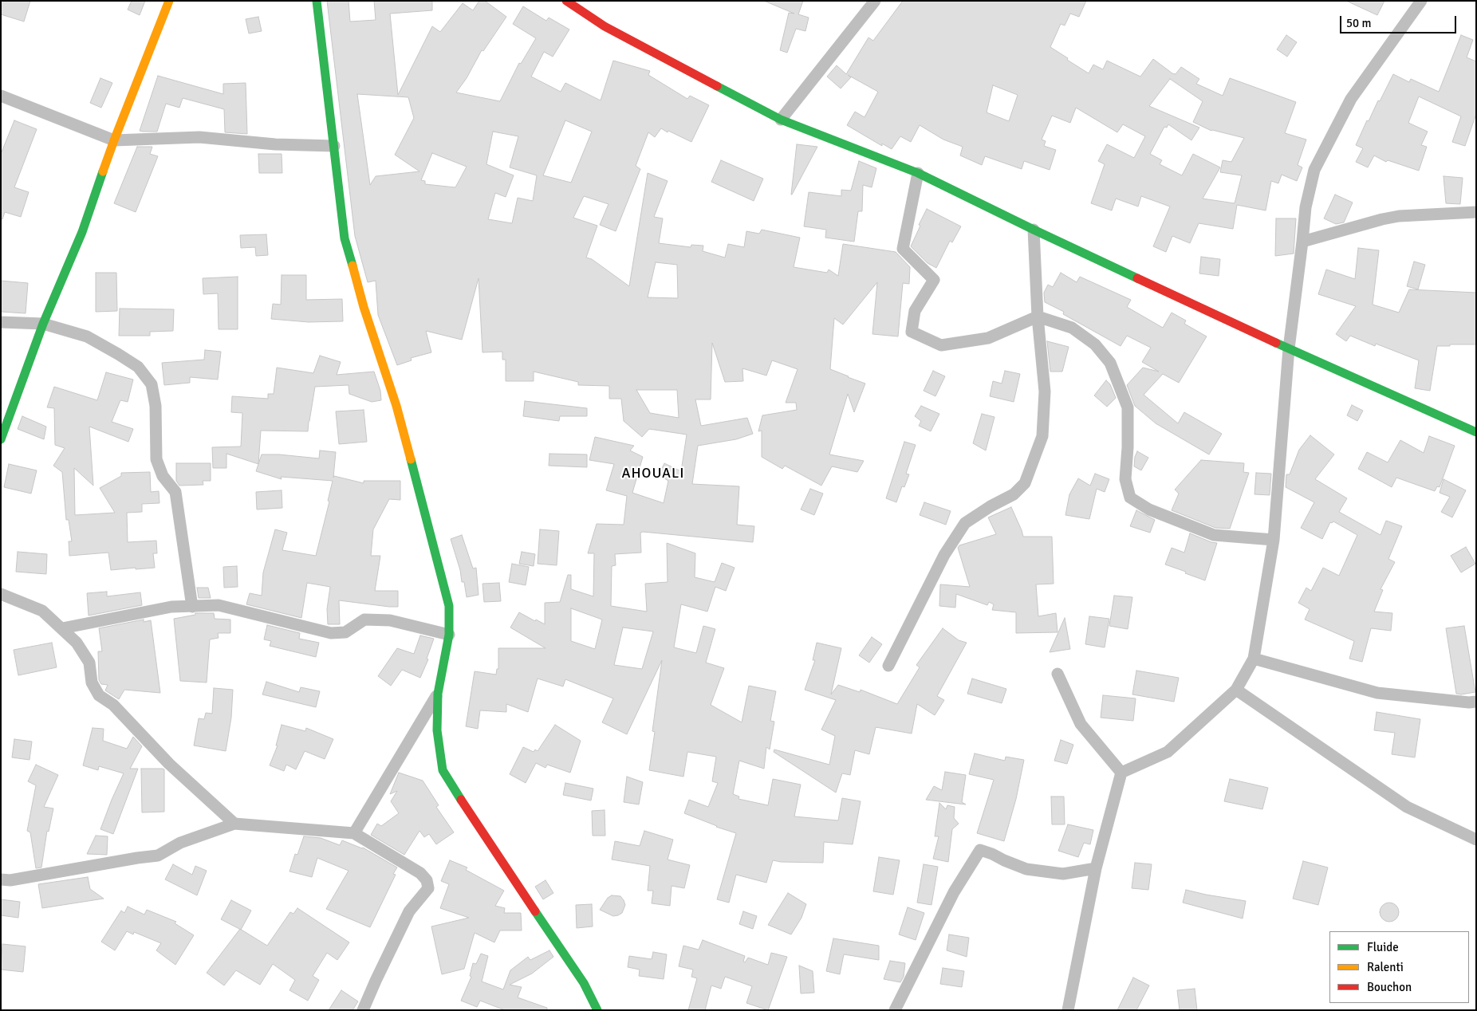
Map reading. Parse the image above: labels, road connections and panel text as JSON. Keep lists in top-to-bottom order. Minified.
{"districts":["AHOUALI"],"legend":["Fluide","Ralenti","Bouchon"],"scale_bar":"50 m"}
